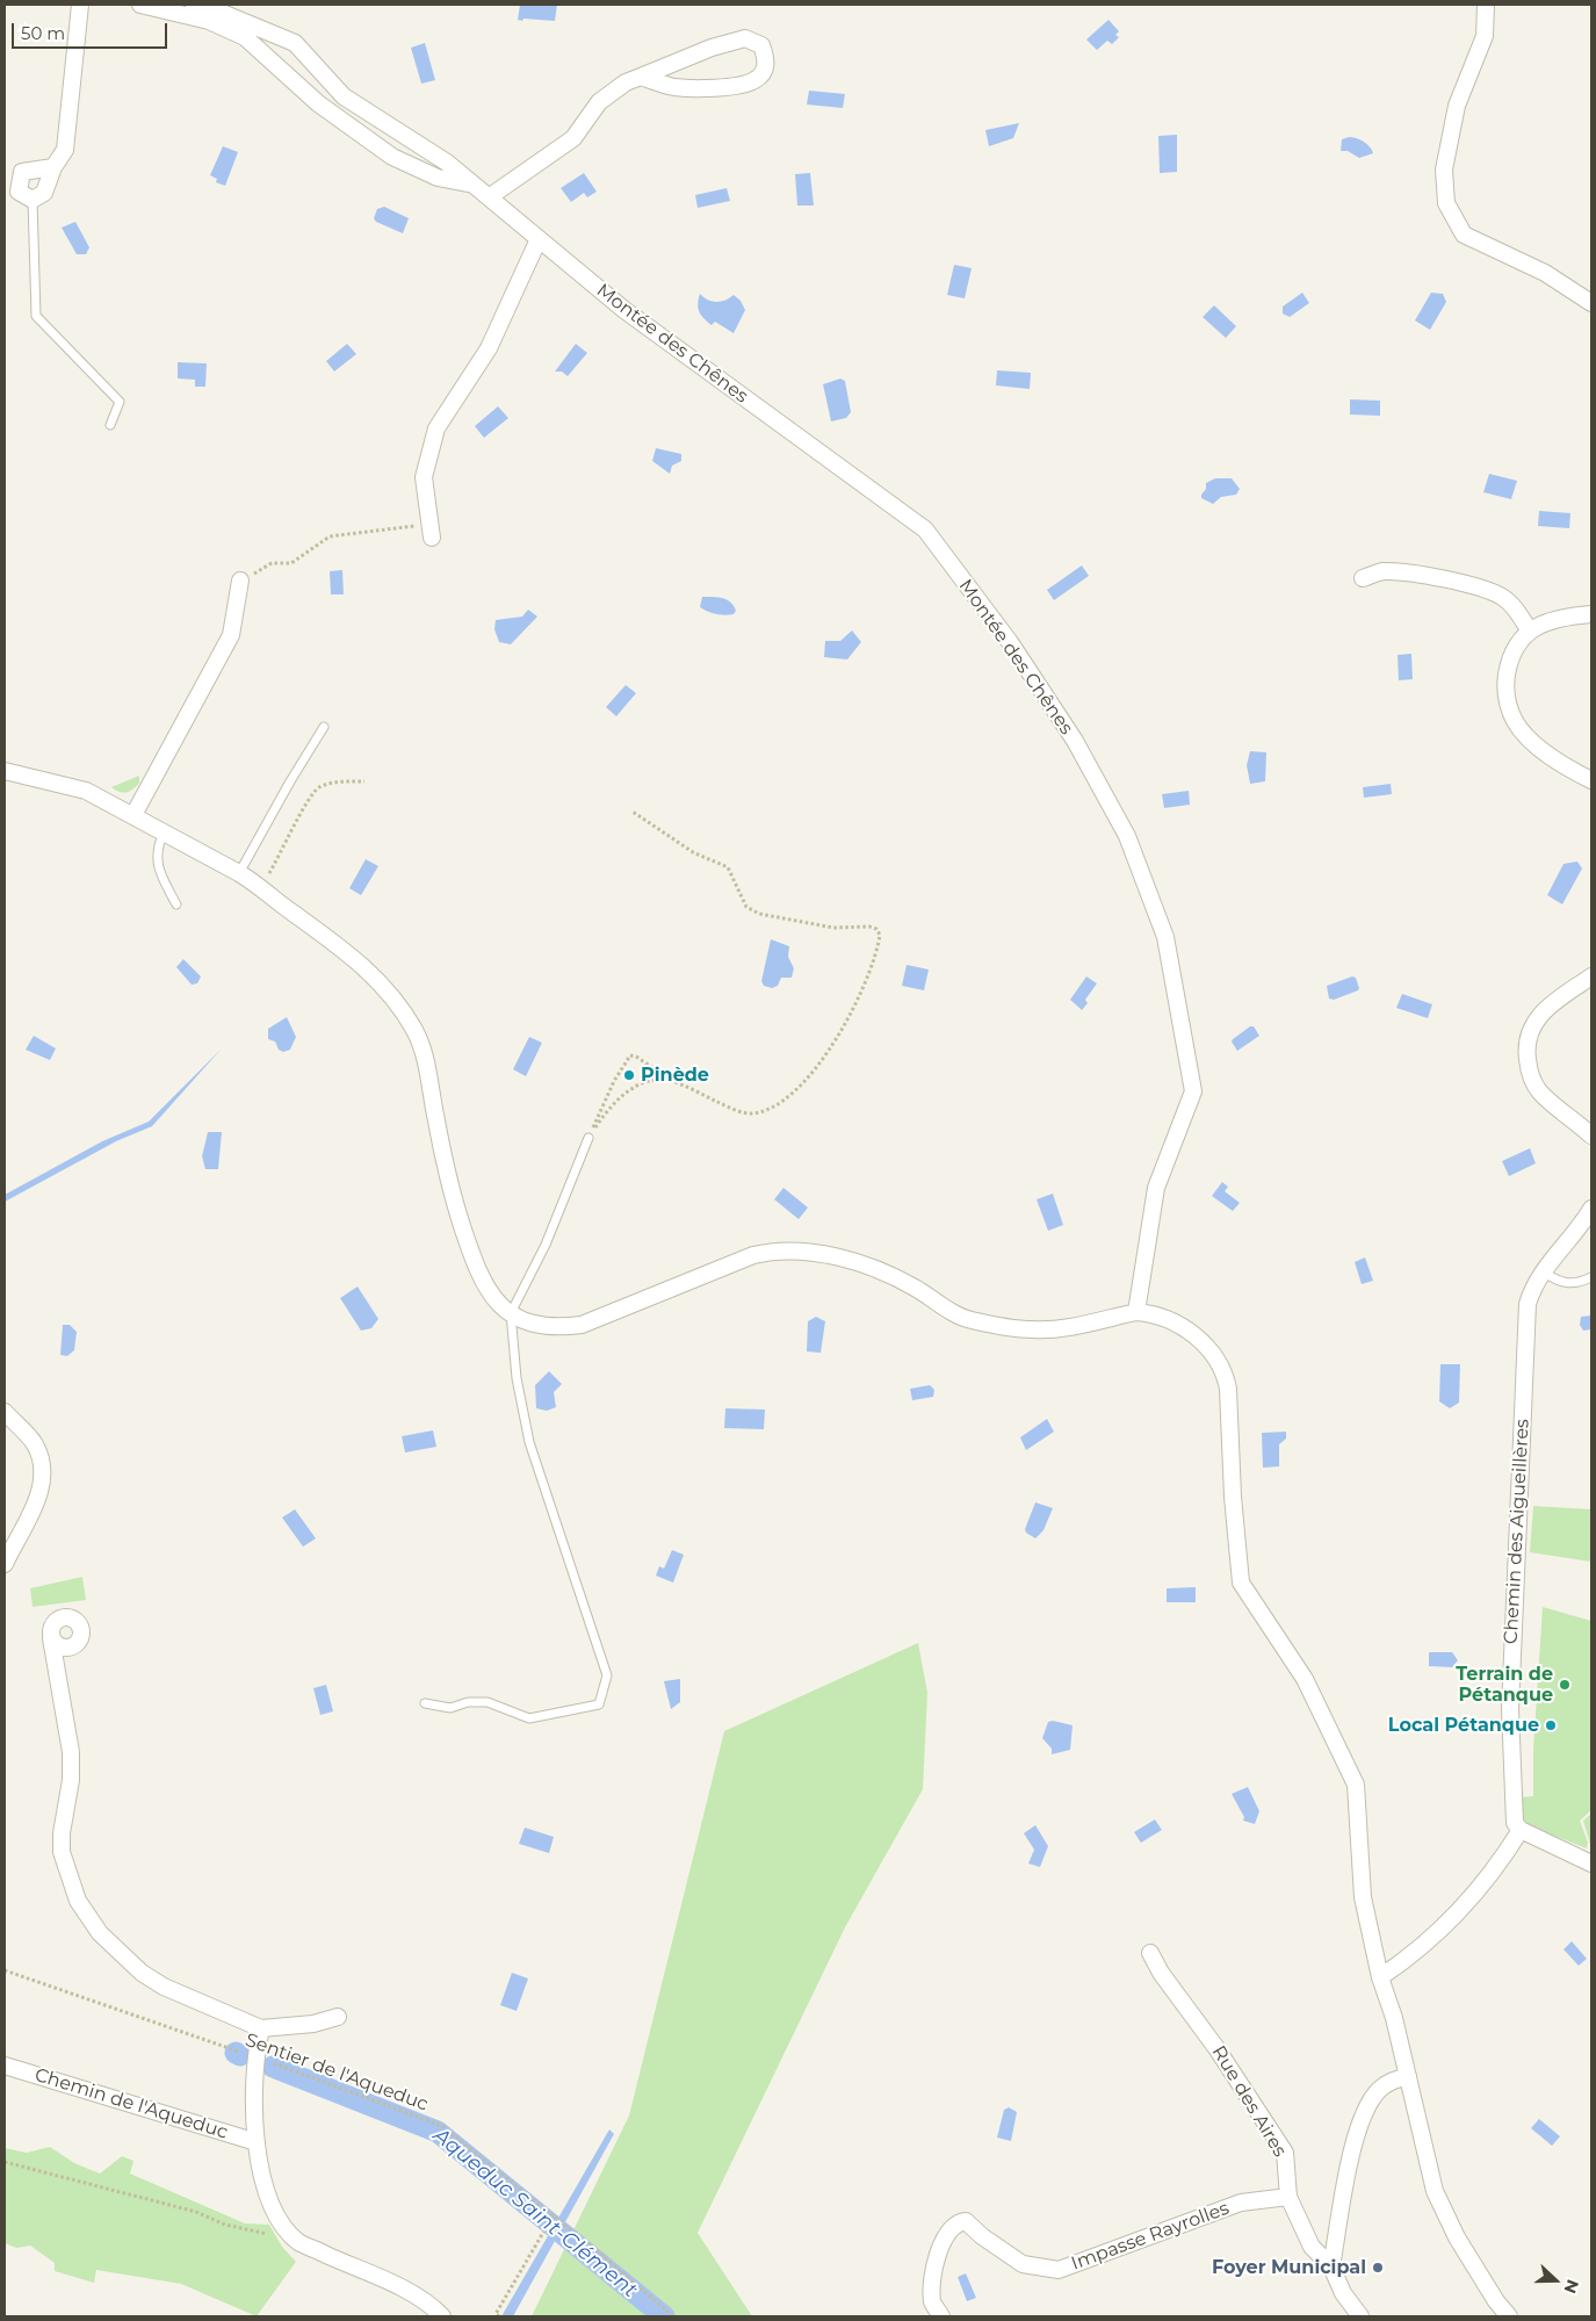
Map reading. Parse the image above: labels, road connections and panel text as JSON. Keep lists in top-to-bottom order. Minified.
{"streets":{"street":["Montée des Chênes","Chemin des Aigueillères","Rue des Aires","Chemin de l'Aqueduc","Impasse Rayrolles"],"path":["Sentier de l'Aqueduc"]},"crossings":[["Rue des Aires","Impasse Rayrolles"]],"water":["Aqueduc Saint-Clément"],"places":["Pinède","Terrain de Pétanque","Local Pétanque","Foyer Municipal"],"scale_bar":"50 m","north":"right"}
